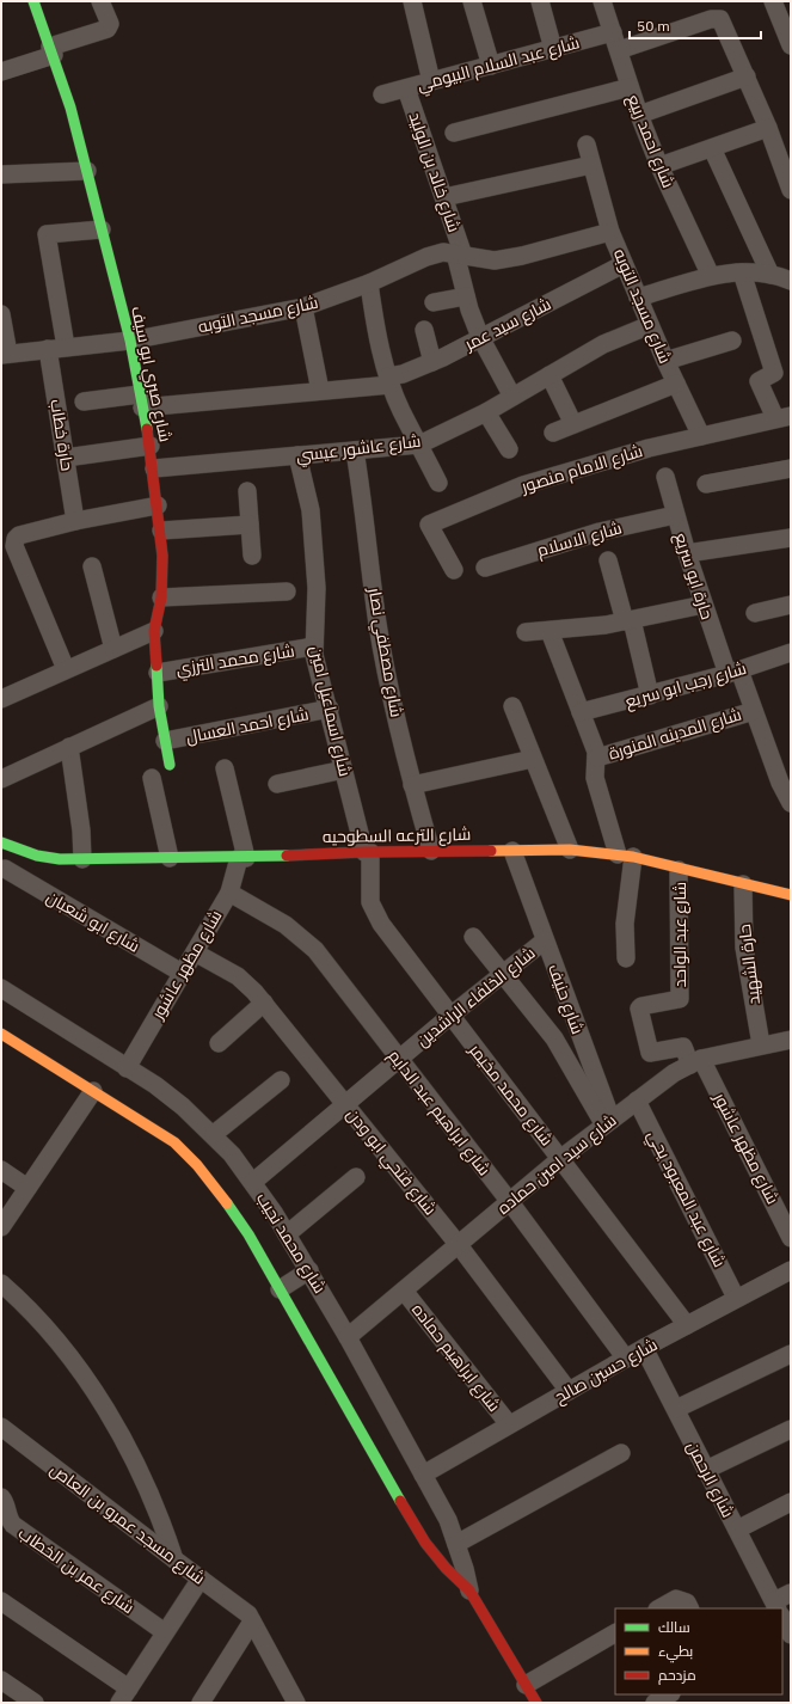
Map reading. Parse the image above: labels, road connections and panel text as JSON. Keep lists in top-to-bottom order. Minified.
{"streets":{"street":["شارع عبد السلام البيومي","شارع احمد ربيع","شارع خالد بن الوليد","شارع مسجد التوبه","شارع سيد عمر","شارع صبري ابو سيف","حارة خطاب","شارع عاشور عيسي","شارع الامام منصور","شارع الاسلام","حارة ابو سريع","شارع مصطفي نصار","شارع محمد الترزي","شارع رجب ابو سريع","شارع اسماعيل امين","شارع احمد العسال","شارع المدينه المنورة","شارع الترعه السطوحيه","شارع ابو شعبان","شارع عبد الواحد","شارع مظهر عاشور","حارة الشهيد","شارع الخلفاء الراشدين","شارع حنيف","شارع محمد مخيمر","شارع ابراهيم عبد الدايم","شارع فتحي ابو ودن","شارع سيد امين حماده","شارع عبد المعبود يحي","شارع محمد نجيب","شارع ابراهيم حماده","شارع حسين صالح","شارع الرحمن","شارع مسجد عمرو بن العاص","شارع عمر بن الخطاب"]},"crossings":[["شارع عبد السلام البيومي","شارع احمد ربيع"],["شارع عبد السلام البيومي","شارع خالد بن الوليد"],["شارع خالد بن الوليد","شارع مسجد التوبه"],["شارع خالد بن الوليد","شارع سيد عمر"],["شارع خالد بن الوليد","شارع عاشور عيسي"],["شارع مسجد التوبه","شارع سيد عمر"],["شارع مسجد التوبه","شارع صبري ابو سيف"],["شارع مسجد التوبه","حارة خطاب"],["شارع مسجد التوبه","شارع عاشور عيسي"],["شارع مسجد التوبه","شارع الامام منصور"],["شارع سيد عمر","شارع صبري ابو سيف"],["شارع صبري ابو سيف","شارع عاشور عيسي"],["شارع صبري ابو سيف","شارع محمد الترزي"],["شارع صبري ابو سيف","شارع احمد العسال"],["شارع عاشور عيسي","شارع مصطفي نصار"],["شارع عاشور عيسي","شارع اسماعيل امين"],["شارع الاسلام","حارة ابو سريع"],["حارة ابو سريع","شارع رجب ابو سريع"],["حارة ابو سريع","شارع المدينه المنورة"],["شارع مصطفي نصار","شارع الترعه السطوحيه"],["شارع محمد الترزي","شارع اسماعيل امين"],["شارع اسماعيل امين","شارع احمد العسال"],["شارع اسماعيل امين","شارع الترعه السطوحيه"],["شارع اسماعيل امين","شارع محمد مخيمر"],["شارع الترعه السطوحيه","شارع عبد الواحد"],["شارع الترعه السطوحيه","شارع مظهر عاشور"],["شارع الترعه السطوحيه","حارة الشهيد"],["شارع الترعه السطوحيه","شارع حنيف"],["شارع الترعه السطوحيه","شارع محمد مخيمر"],["شارع ابو شعبان","شارع مظهر عاشور"],["شارع عبد الواحد","شارع مظهر عاشور"],["شارع عبد الواحد","شارع سيد امين حماده"],["شارع مظهر عاشور","شارع ابراهيم عبد الدايم"],["شارع مظهر عاشور","شارع فتحي ابو ودن"],["شارع مظهر عاشور","شارع سيد امين حماده"],["شارع مظهر عاشور","شارع محمد نجيب"],["حارة الشهيد","شارع سيد امين حماده"],["شارع الخلفاء الراشدين","شارع حنيف"],["شارع الخلفاء الراشدين","شارع محمد مخيمر"],["شارع الخلفاء الراشدين","شارع ابراهيم عبد الدايم"],["شارع الخلفاء الراشدين","شارع فتحي ابو ودن"],["شارع الخلفاء الراشدين","شارع محمد نجيب"],["شارع حنيف","شارع سيد امين حماده"],["شارع محمد مخيمر","شارع سيد امين حماده"],["شارع محمد مخيمر","شارع حسين صالح"],["شارع ابراهيم عبد الدايم","شارع سيد امين حماده"],["شارع ابراهيم عبد الدايم","شارع حسين صالح"],["شارع فتحي ابو ودن","شارع سيد امين حماده"],["شارع فتحي ابو ودن","شارع حسين صالح"],["شارع سيد امين حماده","شارع عبد المعبود يحي"],["شارع سيد امين حماده","شارع محمد نجيب"],["شارع سيد امين حماده","شارع ابراهيم حماده"],["شارع عبد المعبود يحي","شارع حسين صالح"],["شارع محمد نجيب","شارع حسين صالح"],["شارع ابراهيم حماده","شارع حسين صالح"],["شارع حسين صالح","شارع الرحمن"]],"legend":["سالك","بطيء","مزدحم"],"scale_bar":"50 m"}
